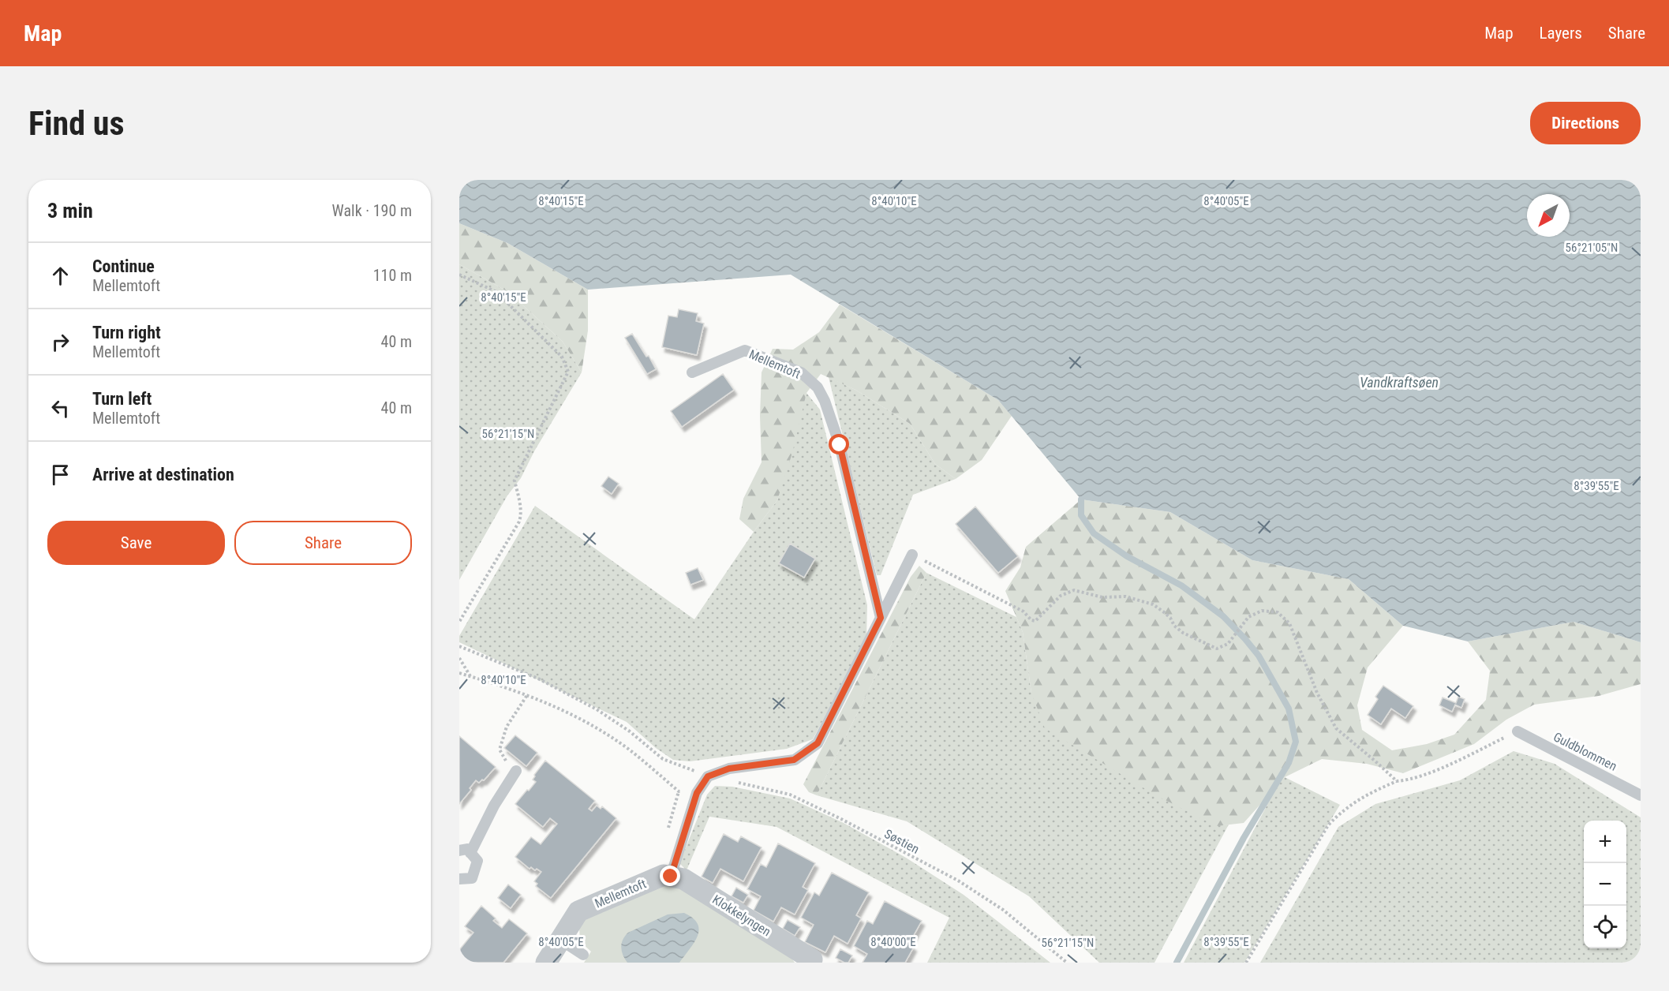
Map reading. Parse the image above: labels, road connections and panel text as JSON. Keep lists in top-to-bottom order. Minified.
{"streets":{"street":["Mellemtoft","Klokkelyngen"],"lane":["Guldblommen"],"path":["Søstien"]},"crossings":[["Mellemtoft","Klokkelyngen"]],"water":["Vandkraftsøen"],"north":"bottom left","page":{"header":"Map","nav":["Map","Layers","Share"],"buttons":["Directions",["Save","Share"]],"title":"Find us","heading":["3 min","Walk · 190 m"],"list":[["Continue","Mellemtoft","110 m"],["Turn right","Mellemtoft","40 m"],["Turn left","Mellemtoft","40 m"],"Arrive at destination"],"map_buttons":["+","−"]},"coordinates":["8°40'15\"E","8°40'10\"E","8°40'05\"E","56°21'05\"N","56°21'15\"N","8°39'55\"E","8°40'00\"E"]}
